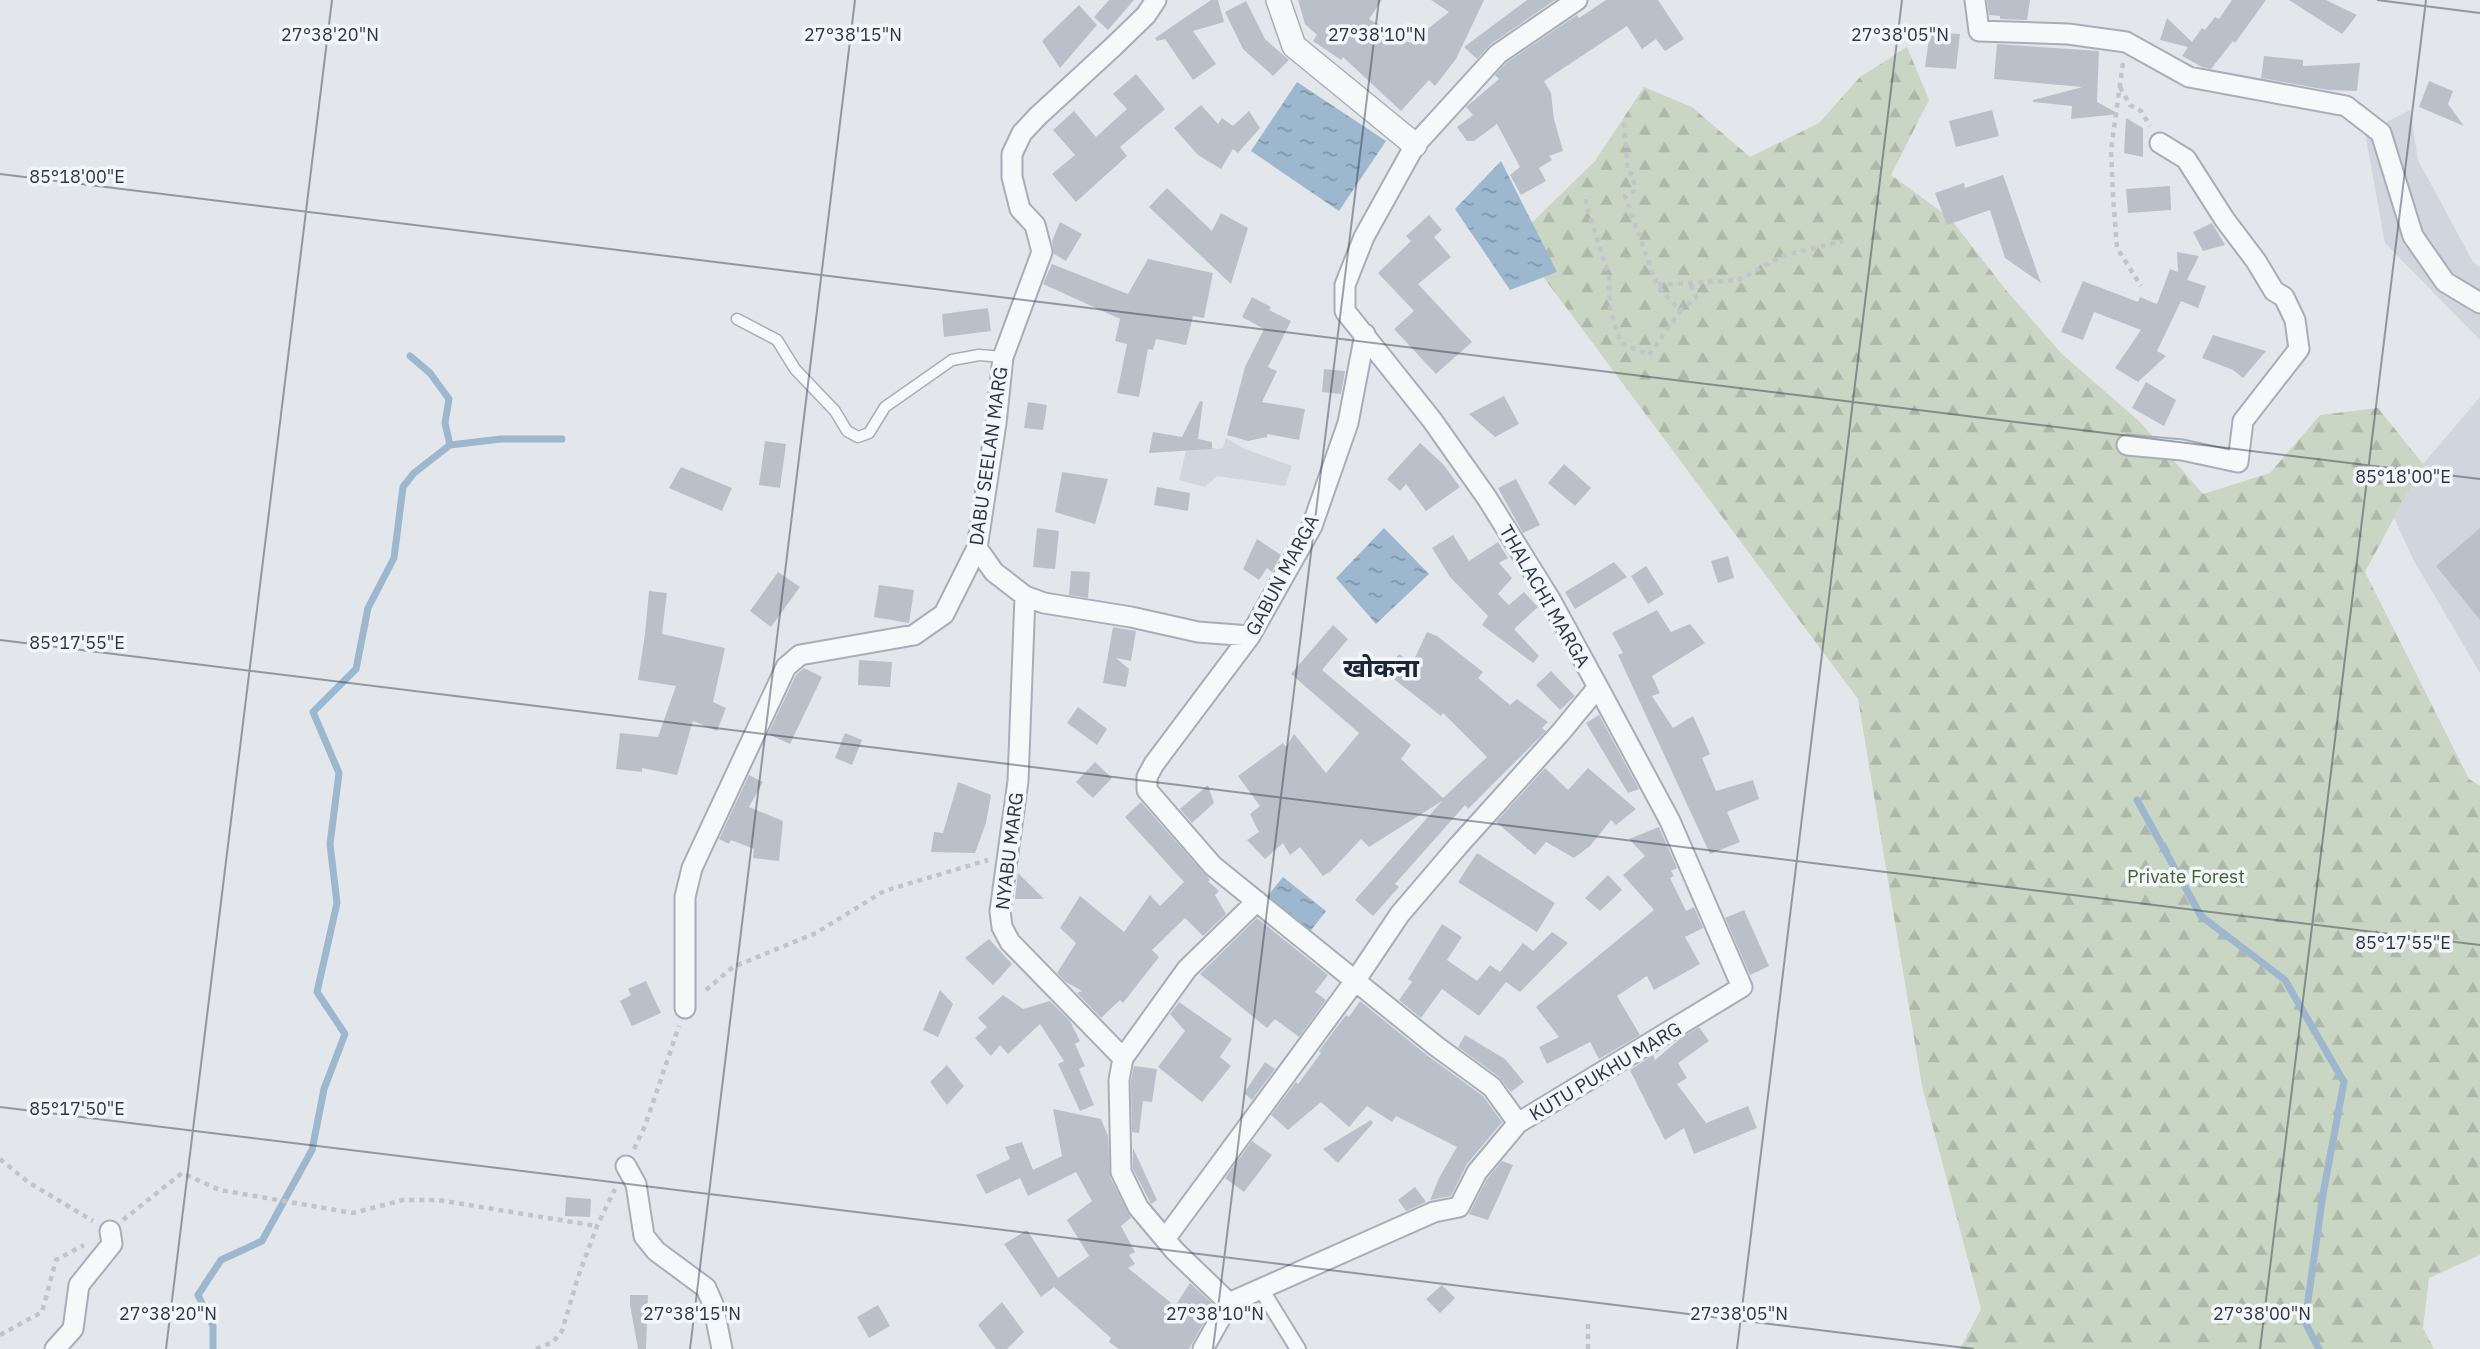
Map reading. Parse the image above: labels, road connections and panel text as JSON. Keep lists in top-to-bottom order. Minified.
{"streets":{"street":["DABU SEELAN MARG","GABUN MARGA","THALACHI MARGA","NYABU MARG","KUTU PUKHU MARG"]},"crossings":[["GABUN MARGA","THALACHI MARGA"],["THALACHI MARGA","KUTU PUKHU MARG"]],"districts":["खोकना"],"parks":["Private Forest"],"coordinates":["27°38'20\"N","27°38'15\"N","27°38'10\"N","27°38'05\"N","85°18'00\"E","85°17'55\"E","85°17'50\"E","27°38'00\"N"]}
